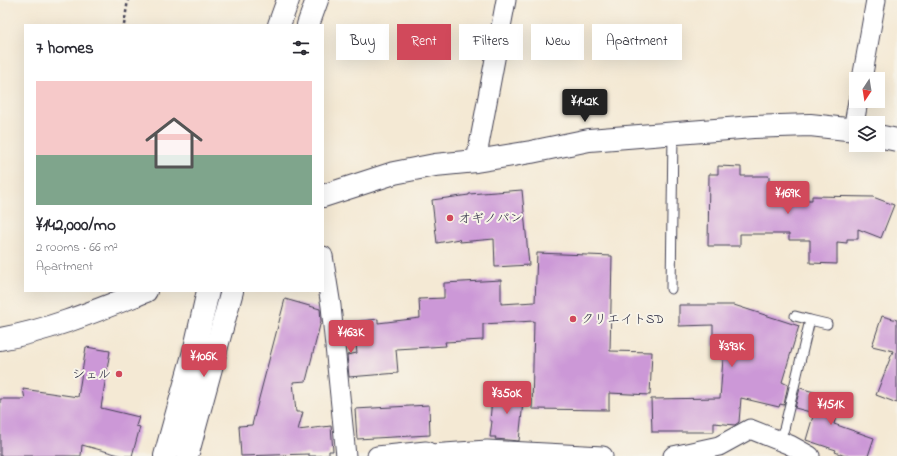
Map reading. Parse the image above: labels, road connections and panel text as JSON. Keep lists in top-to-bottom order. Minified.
{"places":["オギノパン","クリエイトSD","シェル"],"north":"bottom","page":{"chip":["Buy","Rent","Filters","New","Apartment"],"heading":"7 homes","list":[{"name":"¥142,000/mo","note":"2 rooms · 66 m² · Apartment"}],"price":["¥142K","¥169K","¥163K","¥393K","¥106K","¥350K","¥151K"]}}
